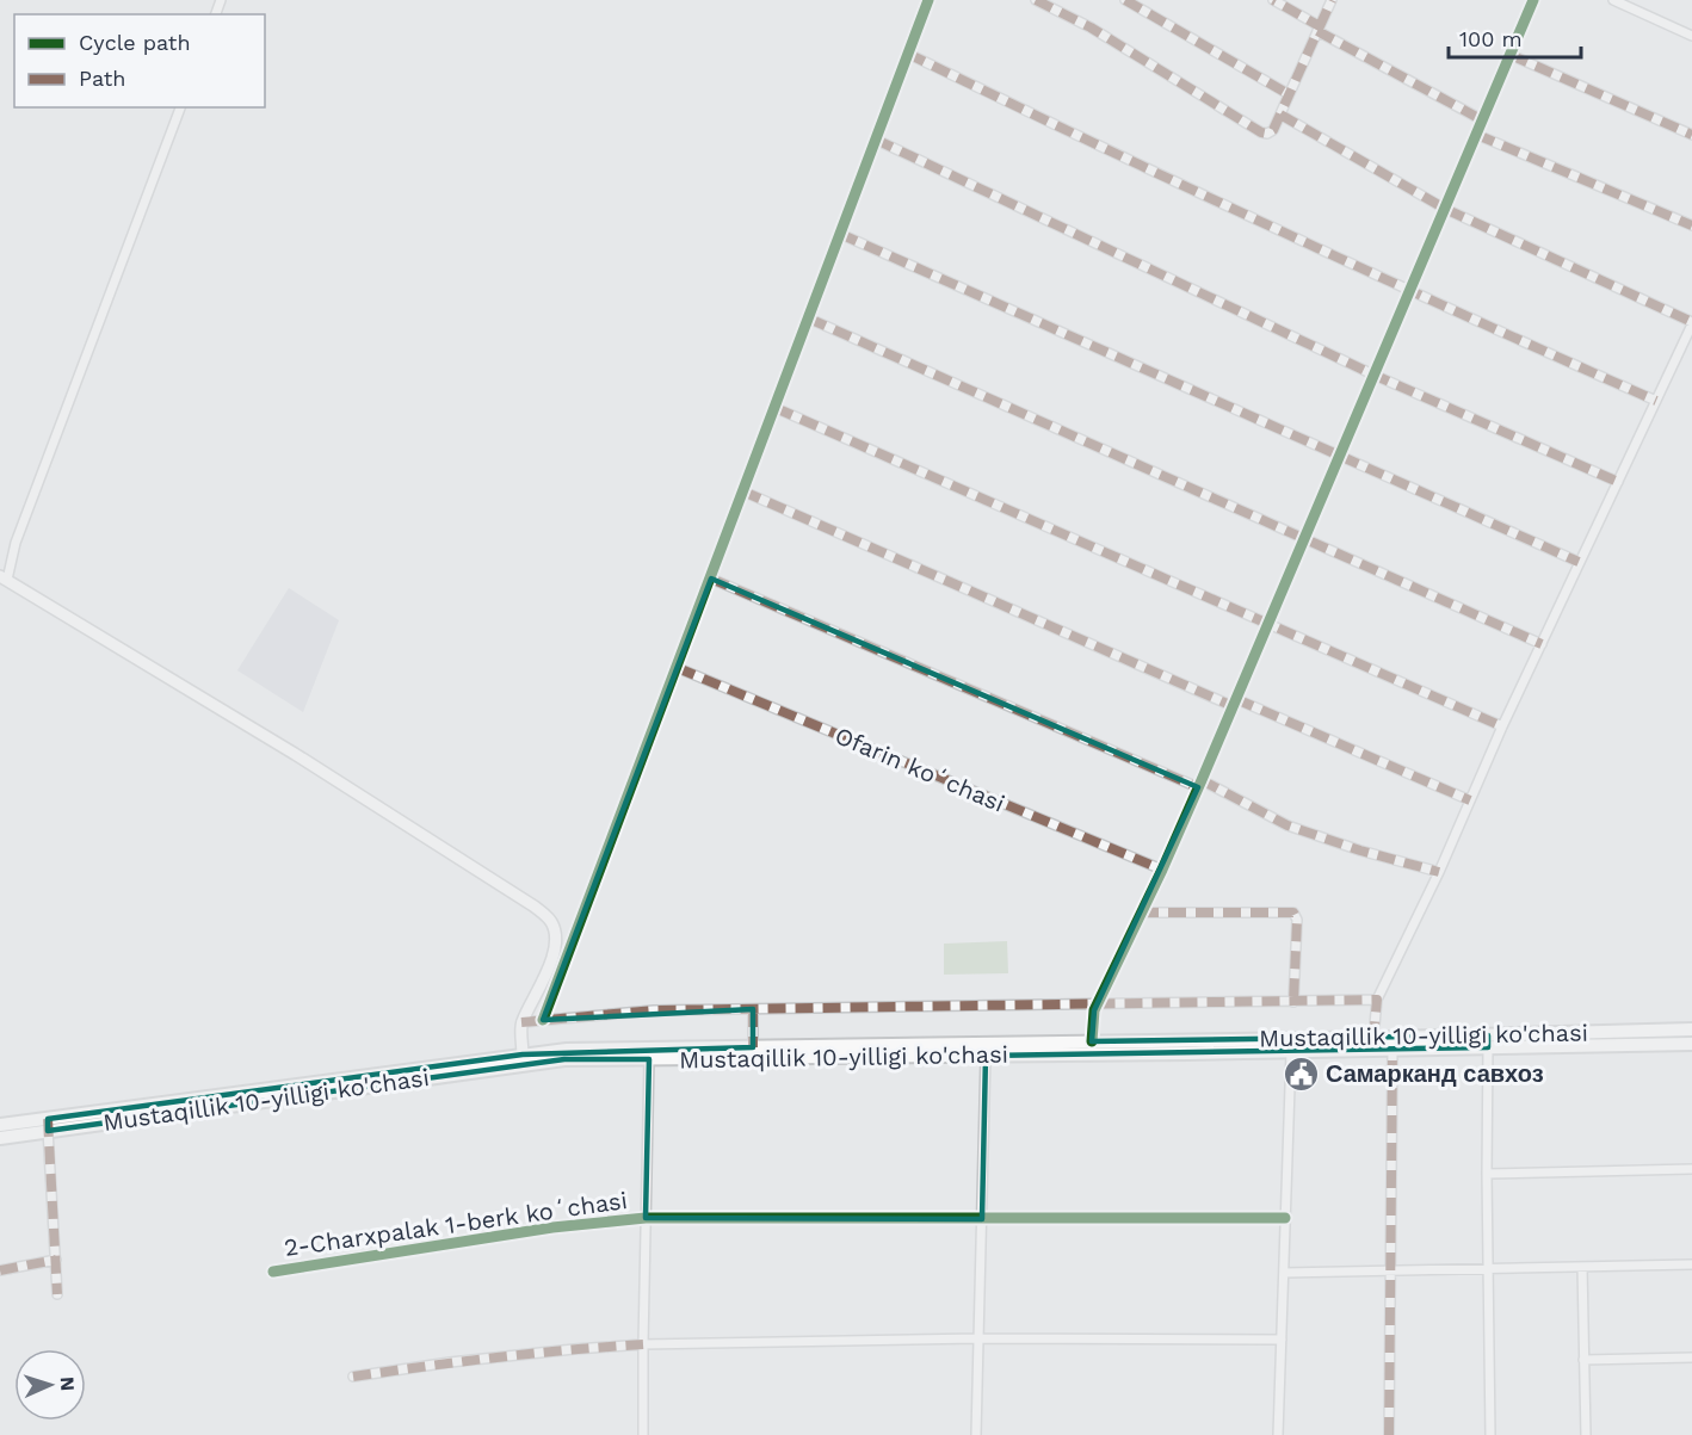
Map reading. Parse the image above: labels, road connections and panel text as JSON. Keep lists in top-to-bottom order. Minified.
{"streets":{"main road":["Mustaqillik 10-yilligi ko'chasi"],"street":["Ofarin koʻchasi","2-Charxpalak 1-berk koʻchasi"]},"places":{"public building":["Самарканд савхоз"]},"legend":["Cycle path","Path"],"scale_bar":"100 m","north":"right"}
